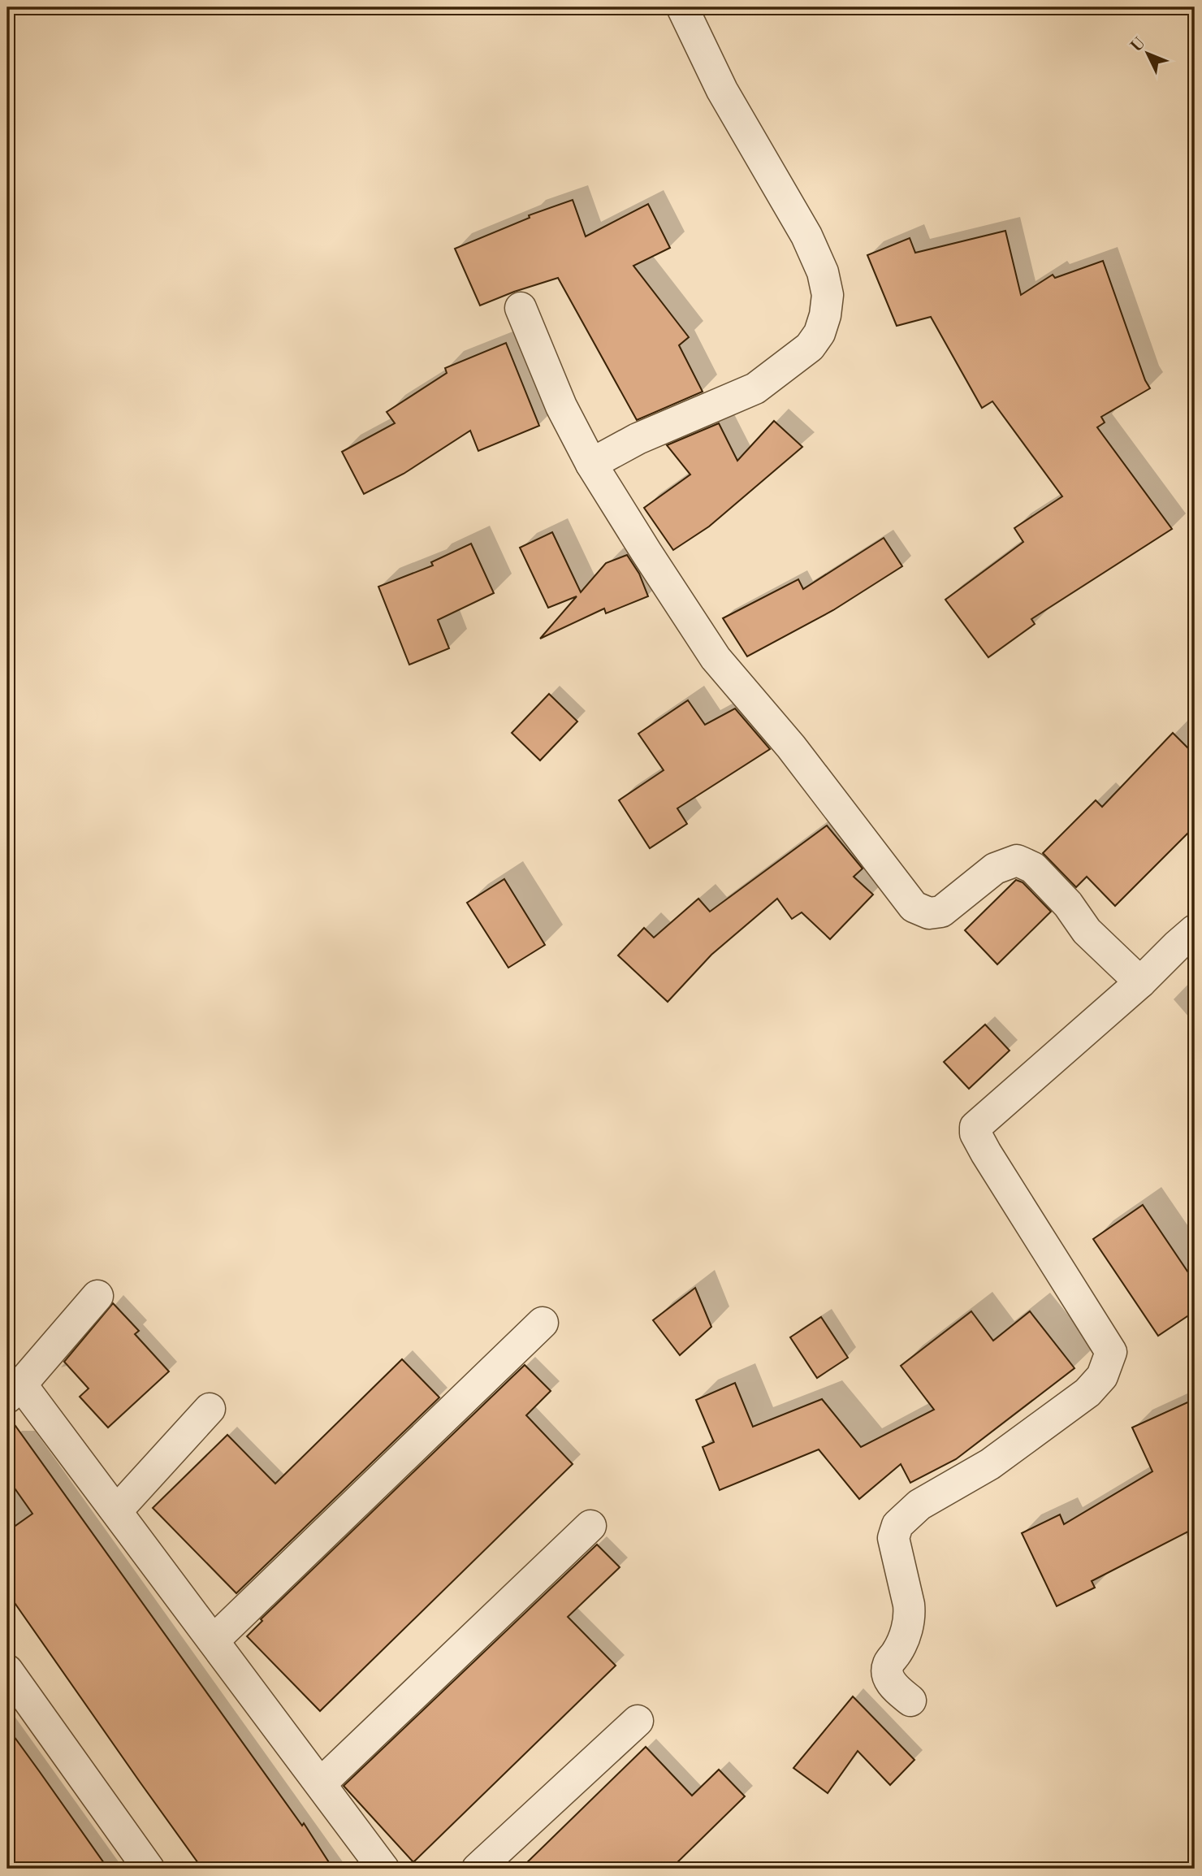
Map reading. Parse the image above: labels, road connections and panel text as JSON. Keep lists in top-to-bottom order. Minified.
{"north":"top left"}
